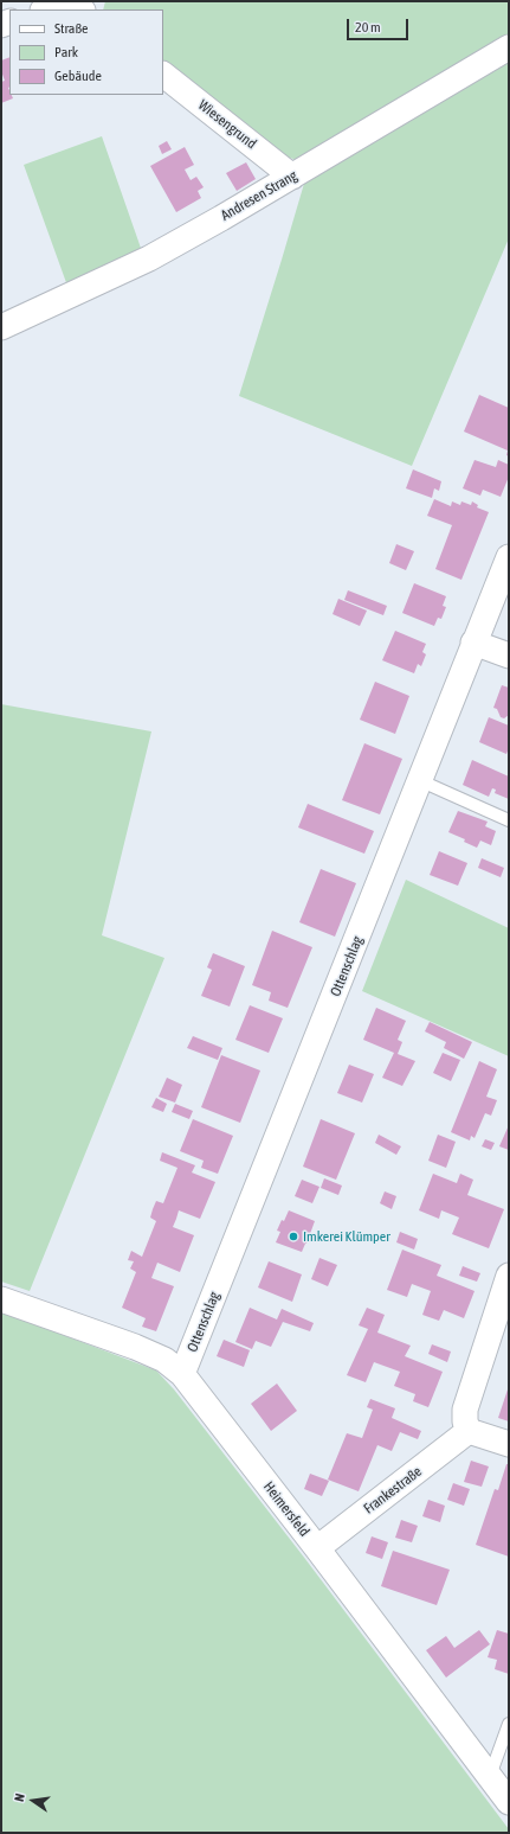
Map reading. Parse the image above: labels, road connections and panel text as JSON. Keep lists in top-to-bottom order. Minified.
{"streets":{"street":["Wiesengrund","Andresen Strang","Ottenschlag","Frankestraße","Heimersfeld"]},"crossings":[["Wiesengrund","Andresen Strang"],["Ottenschlag","Heimersfeld"],["Frankestraße","Heimersfeld"]],"places":["Imkerei Klümper"],"legend":["Straße","Park","Gebäude"],"scale_bar":"20 m","north":"left"}
